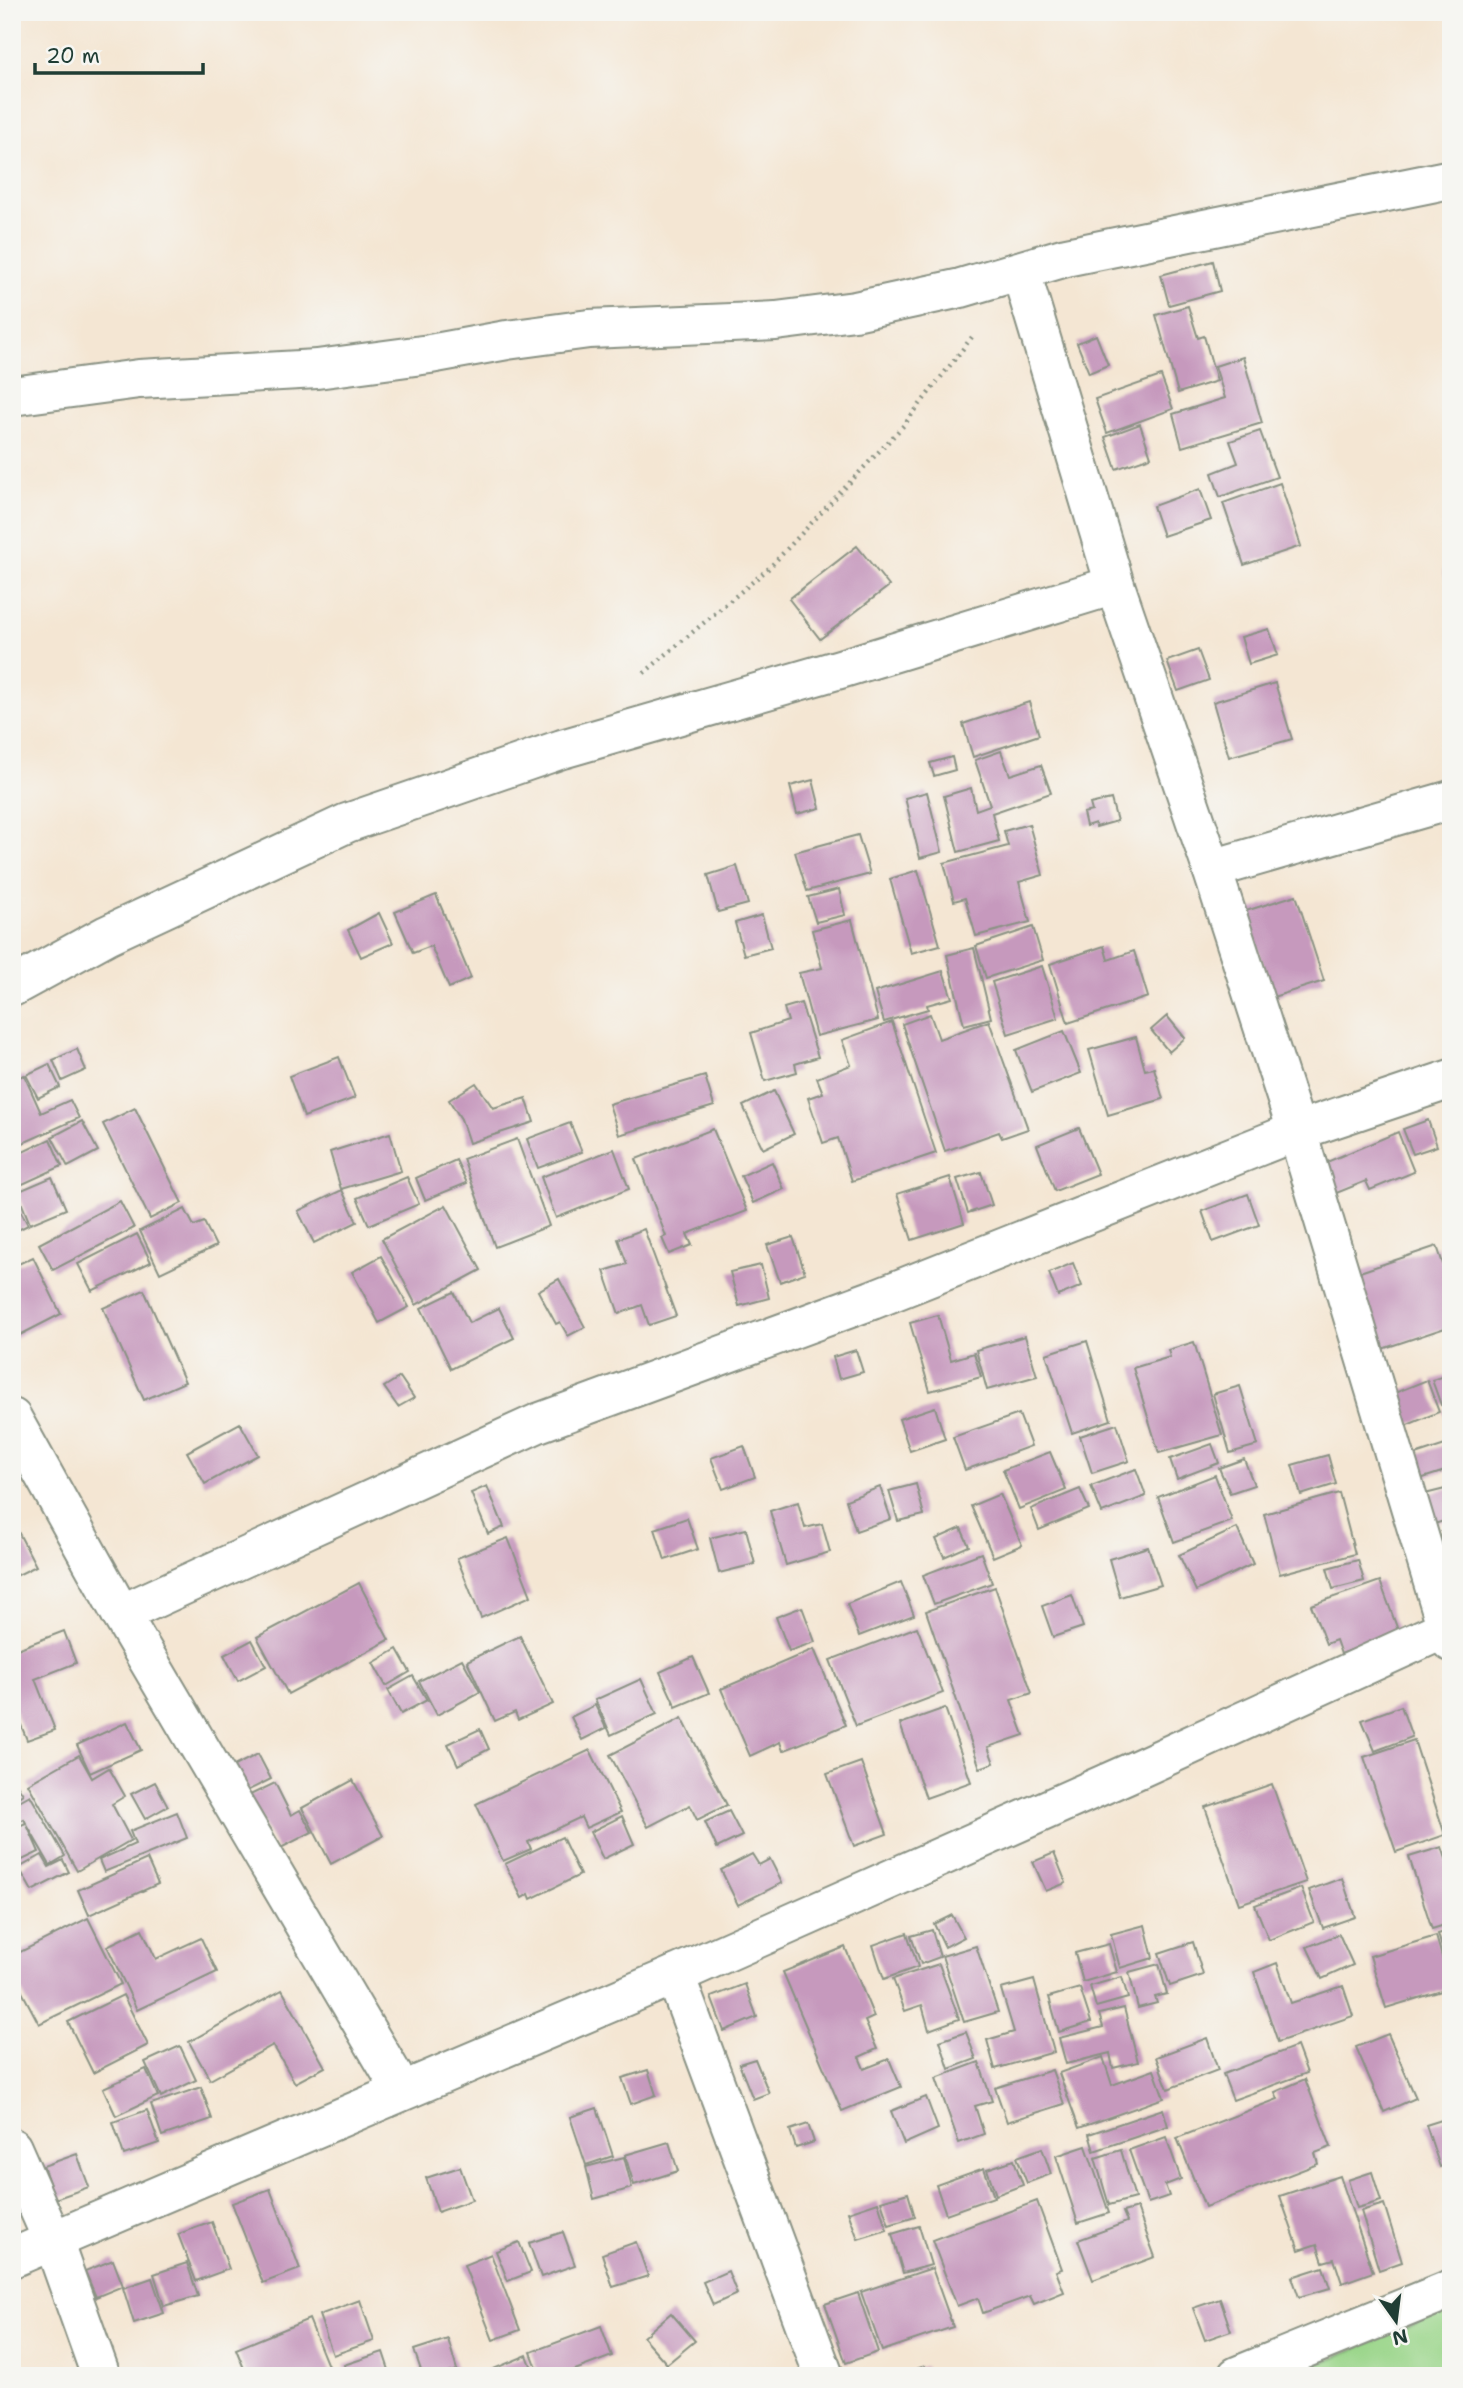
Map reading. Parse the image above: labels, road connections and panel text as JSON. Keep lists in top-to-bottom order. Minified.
{"scale_bar":"20 m","north":"bottom"}
